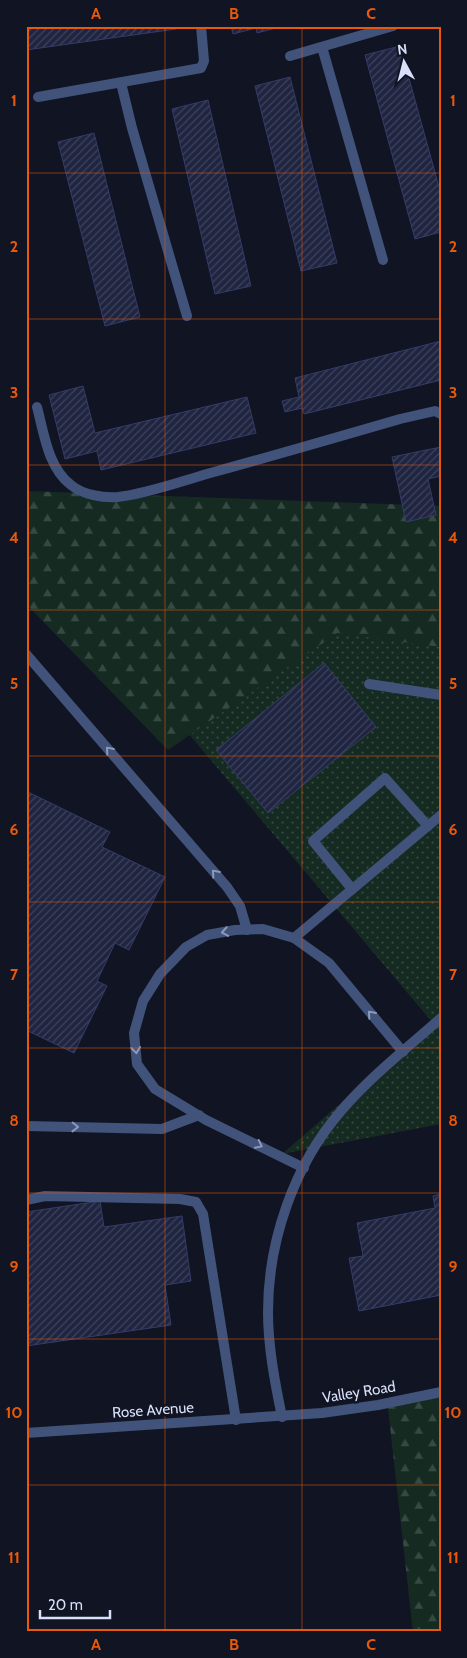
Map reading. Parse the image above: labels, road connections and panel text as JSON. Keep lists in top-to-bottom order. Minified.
{"streets":{"street":["Valley Road","Rose Avenue"]},"crossings":[["Valley Road","Rose Avenue"]],"scale_bar":"20 m","north":"top","grid":{"columns":["A","B","C"],"rows":["1","2","3","4","5","6","7","8","9","10","11"]}}
